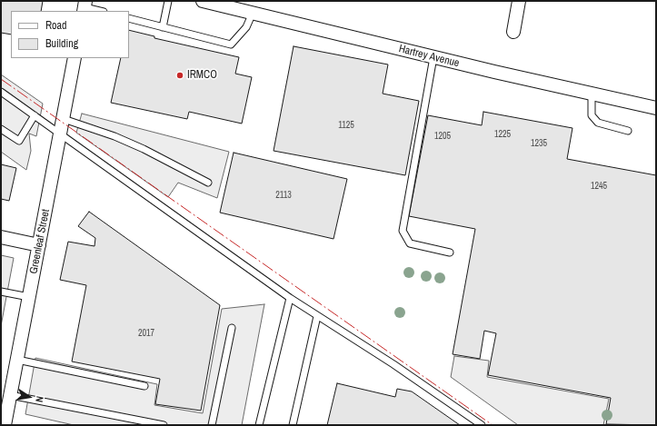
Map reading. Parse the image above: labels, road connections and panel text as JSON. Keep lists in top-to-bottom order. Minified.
{"streets":{"street":["Hartrey Avenue","Greenleaf Street"]},"places":["IRMCO"],"house_numbers":["1125","1225","1205","1235","1245","2113","2017"],"legend":["Road","Building"],"north":"right"}
